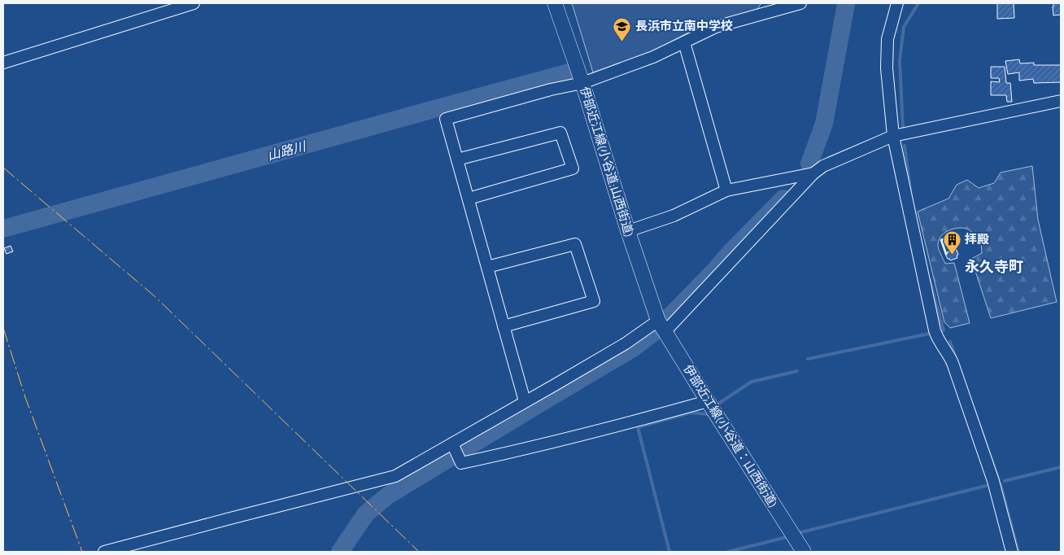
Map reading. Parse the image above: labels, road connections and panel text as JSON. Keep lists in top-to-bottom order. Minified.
{"streets":{"main road":["伊部近江線(小谷道;山西街道)","伊部近江線(小谷道：山西街道)"]},"crossings":[["伊部近江線(小谷道;山西街道)","伊部近江線(小谷道：山西街道)"]],"districts":["永久寺町"],"water":["山路川"],"places":{"school or university":["長浜市立南中学校"],"building":["拝殿"]}}
